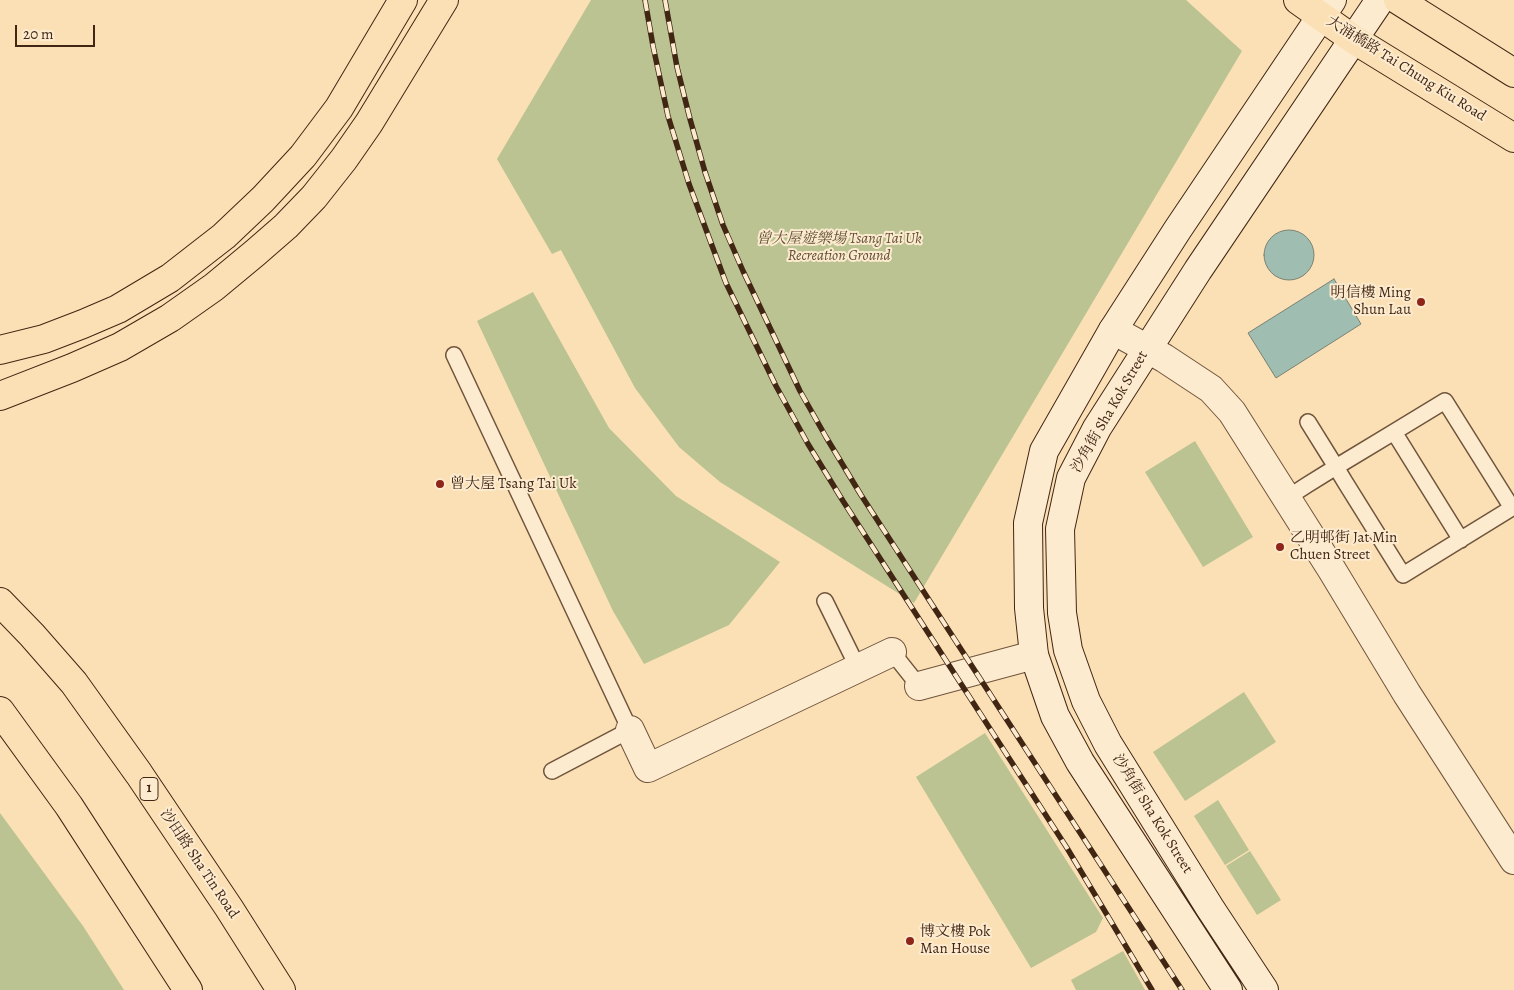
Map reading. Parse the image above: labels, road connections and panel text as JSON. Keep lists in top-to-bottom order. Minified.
{"streets":{"main road":["大涌橋路 Tai Chung Kiu Road","沙角街 Sha Kok Street","1","沙田路 Sha Tin Road"]},"crossings":[["大涌橋路 Tai Chung Kiu Road","沙角街 Sha Kok Street"]],"parks":["曾大屋遊樂場 Tsang Tai Uk Recreation Ground"],"places":["明信樓 Ming Shun Lau","曾大屋 Tsang Tai Uk","乙明邨街 Jat Min Chuen Street","博文樓 Pok Man House"],"scale_bar":"20 m"}
